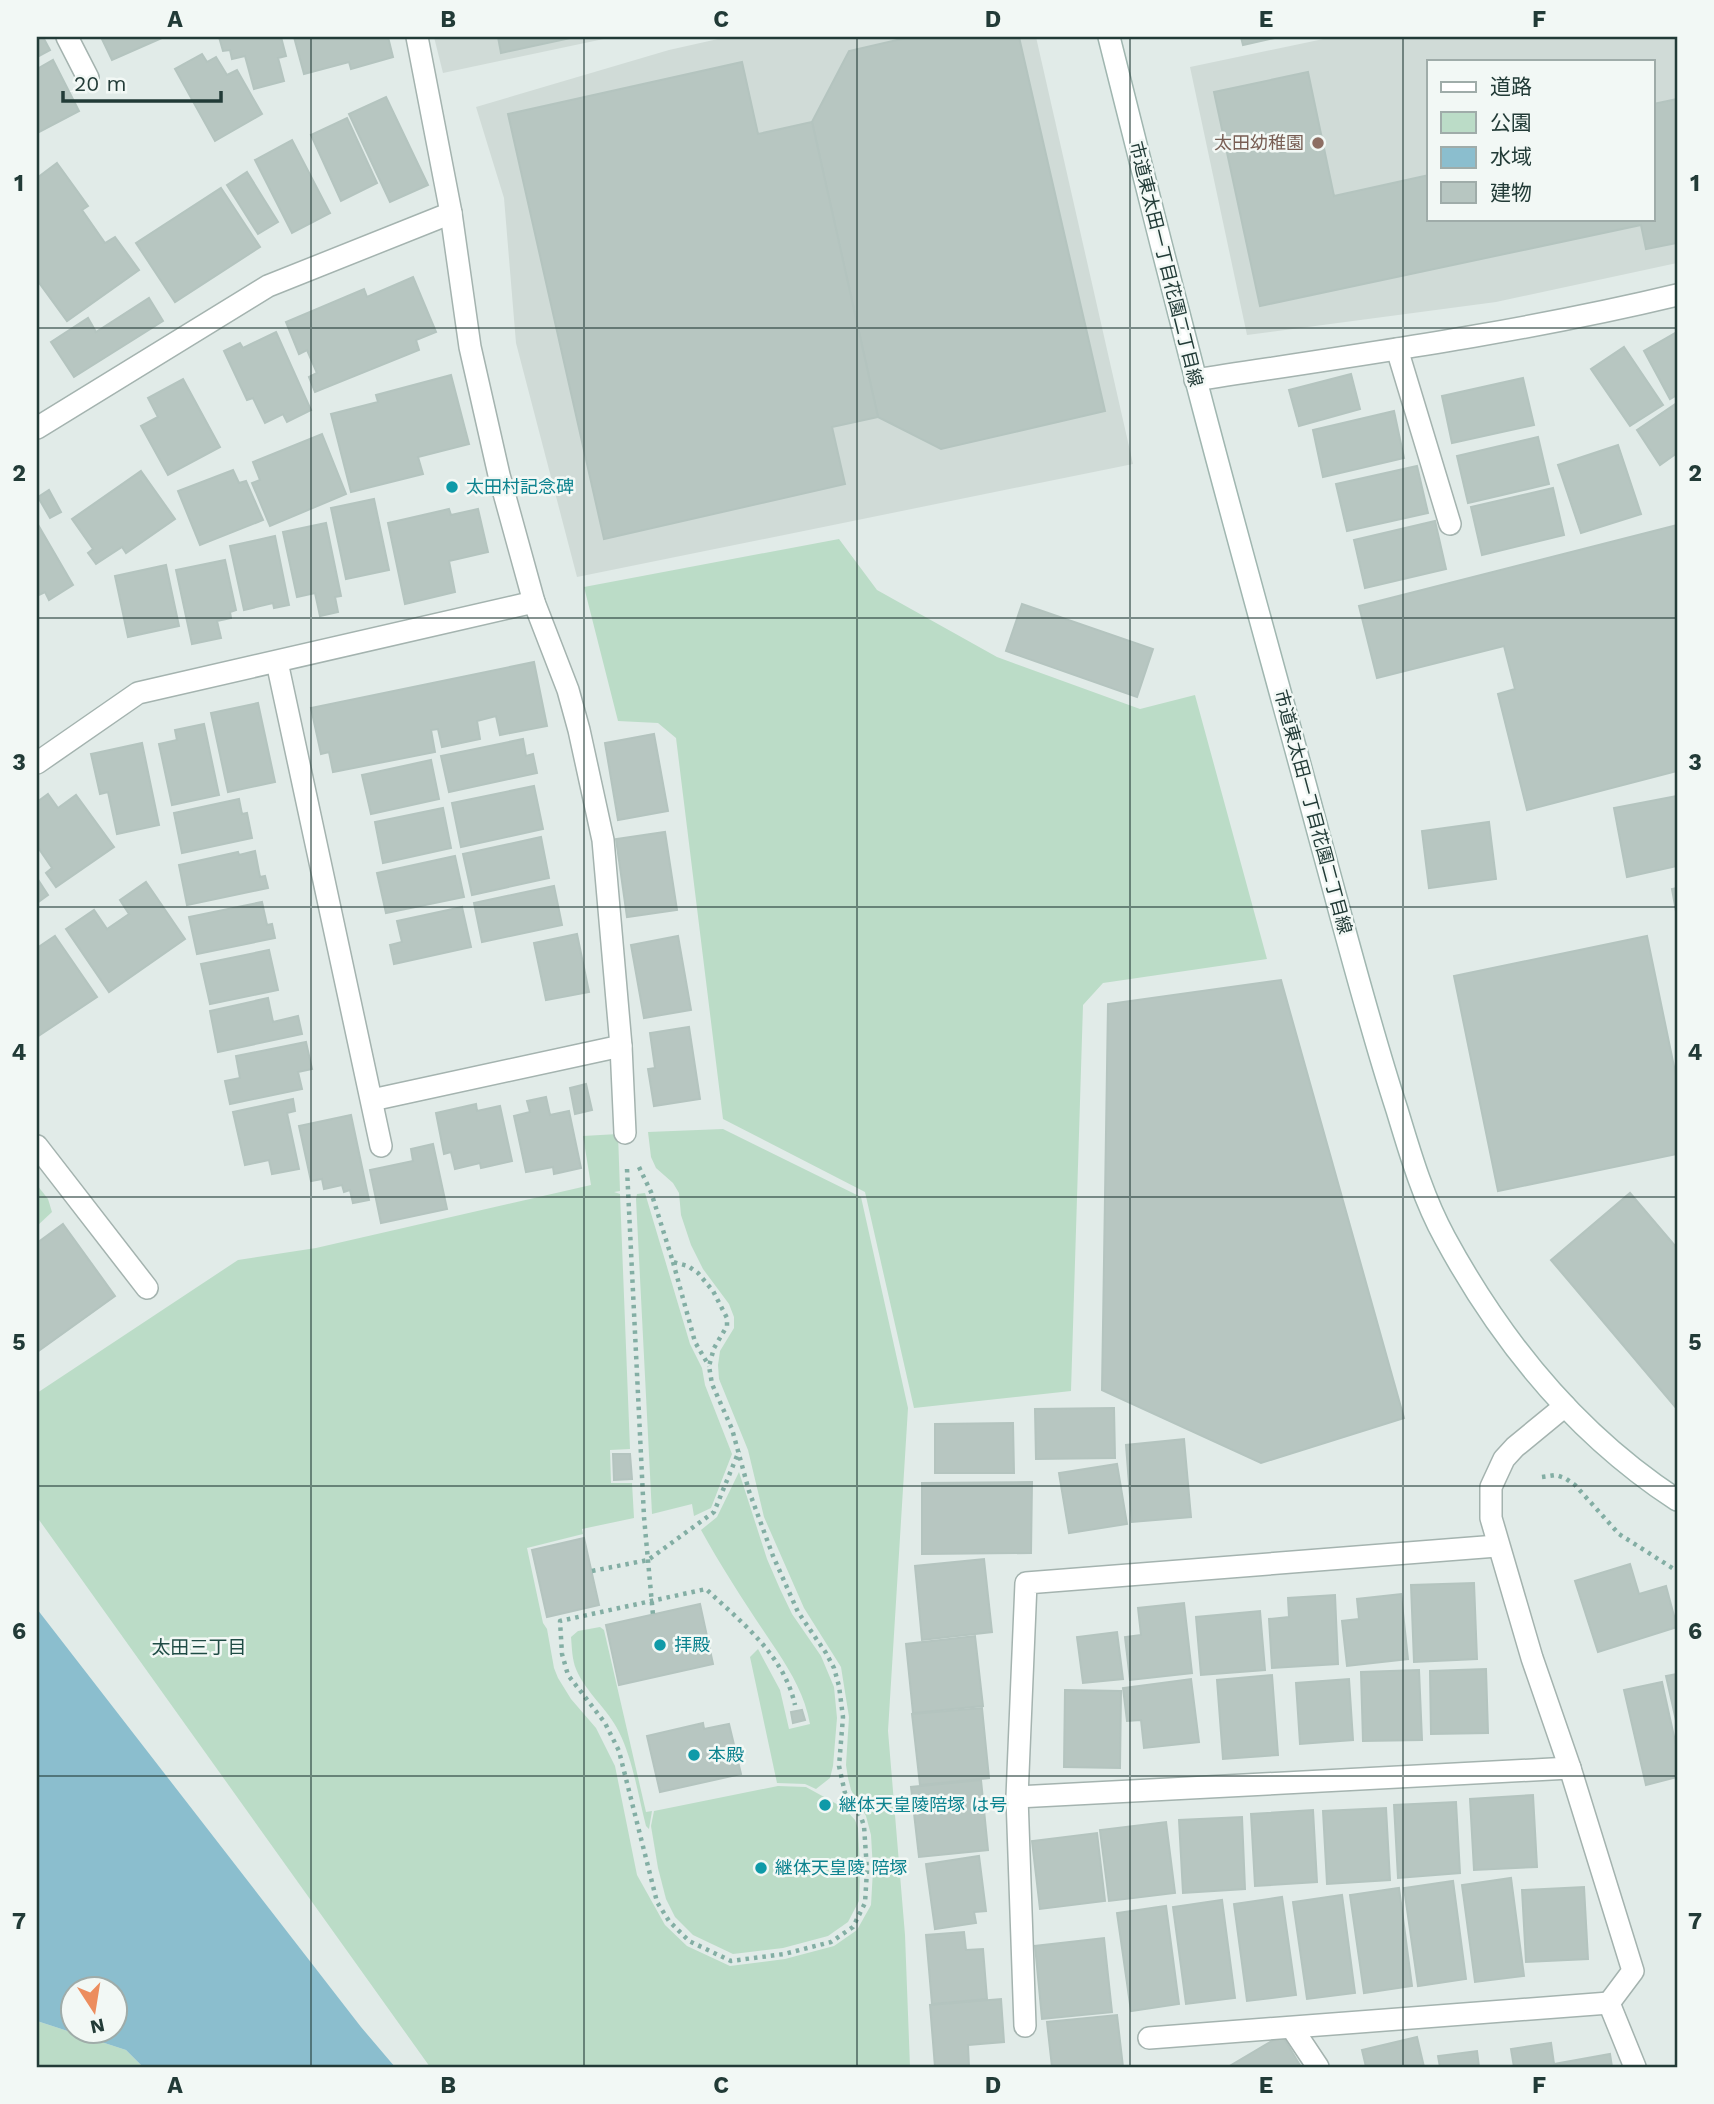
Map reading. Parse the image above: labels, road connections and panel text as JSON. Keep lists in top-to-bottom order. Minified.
{"streets":{"street":["市道東太田一丁目花園二丁目線"]},"districts":["太田三丁目"],"places":["太田幼稚園","太田村記念碑","拝殿","本殿","継体天皇陵陪塚 は号","継体天皇陵 陪塚"],"legend":["道路","公園","水域","建物"],"scale_bar":"20 m","north":"bottom","grid":{"columns":["A","B","C","D","E","F"],"rows":["1","2","3","4","5","6","7"]}}
